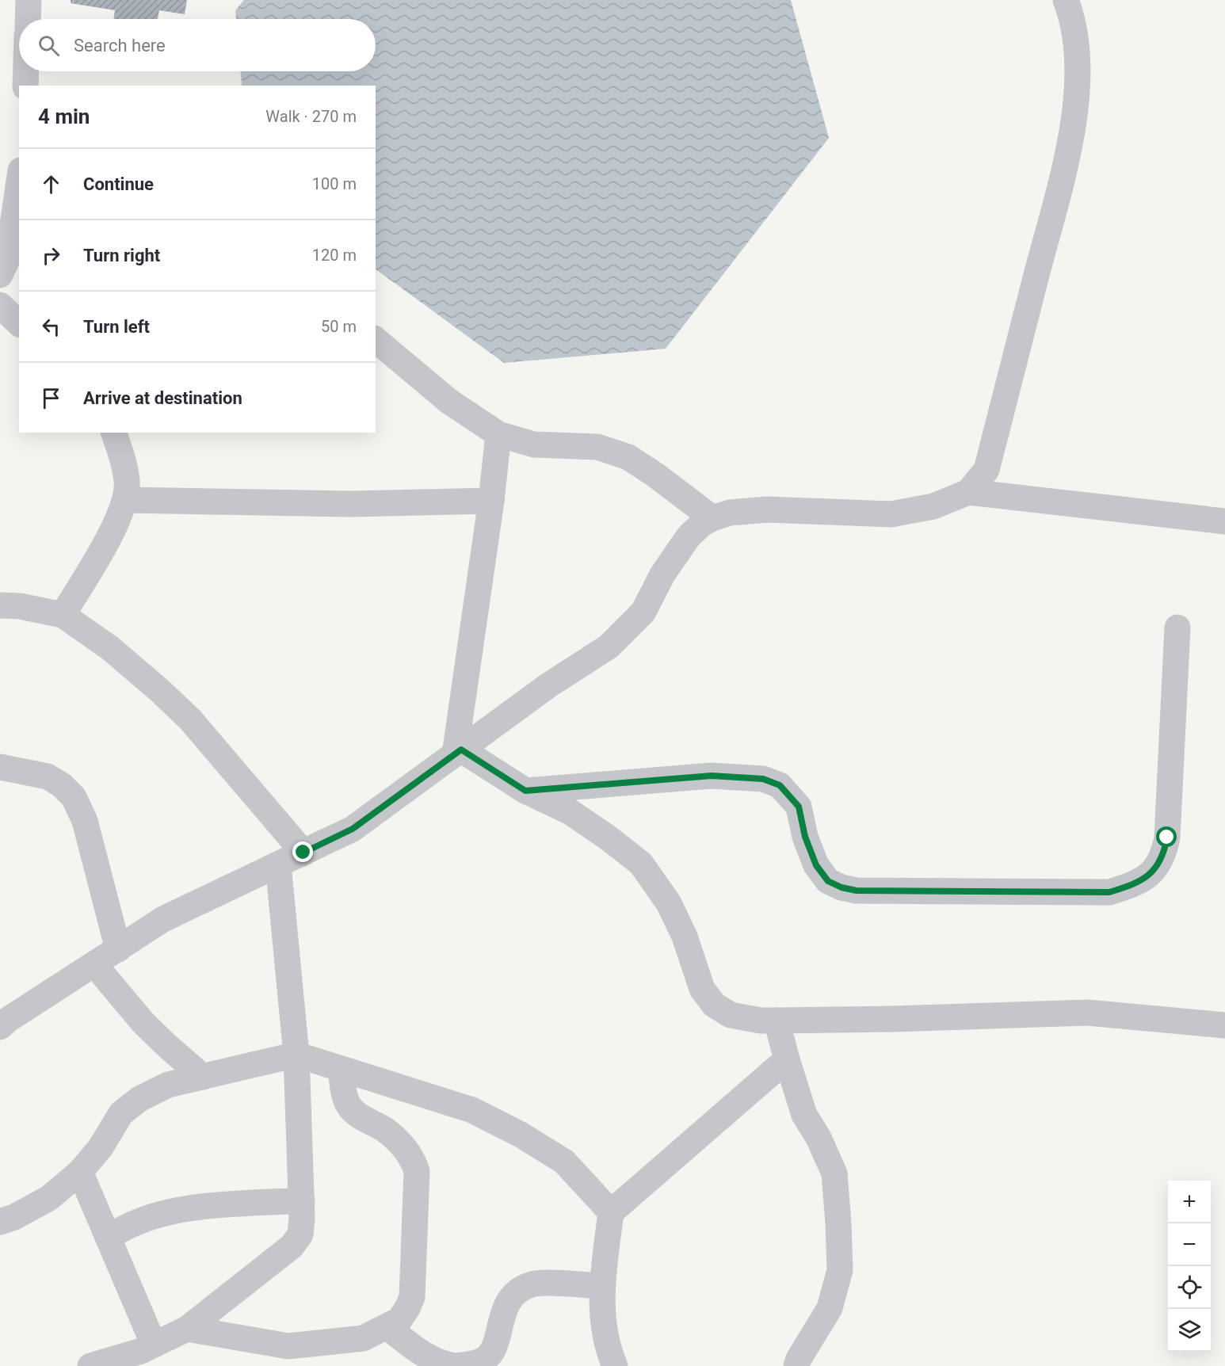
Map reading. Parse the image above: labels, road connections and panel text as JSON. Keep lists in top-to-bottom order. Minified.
{"page":{"search":"Search here","heading":["4 min","Walk · 270 m"],"list":[["Continue","100 m"],["Turn right","120 m"],["Turn left","50 m"],"Arrive at destination"],"map_buttons":["+","−"]}}
